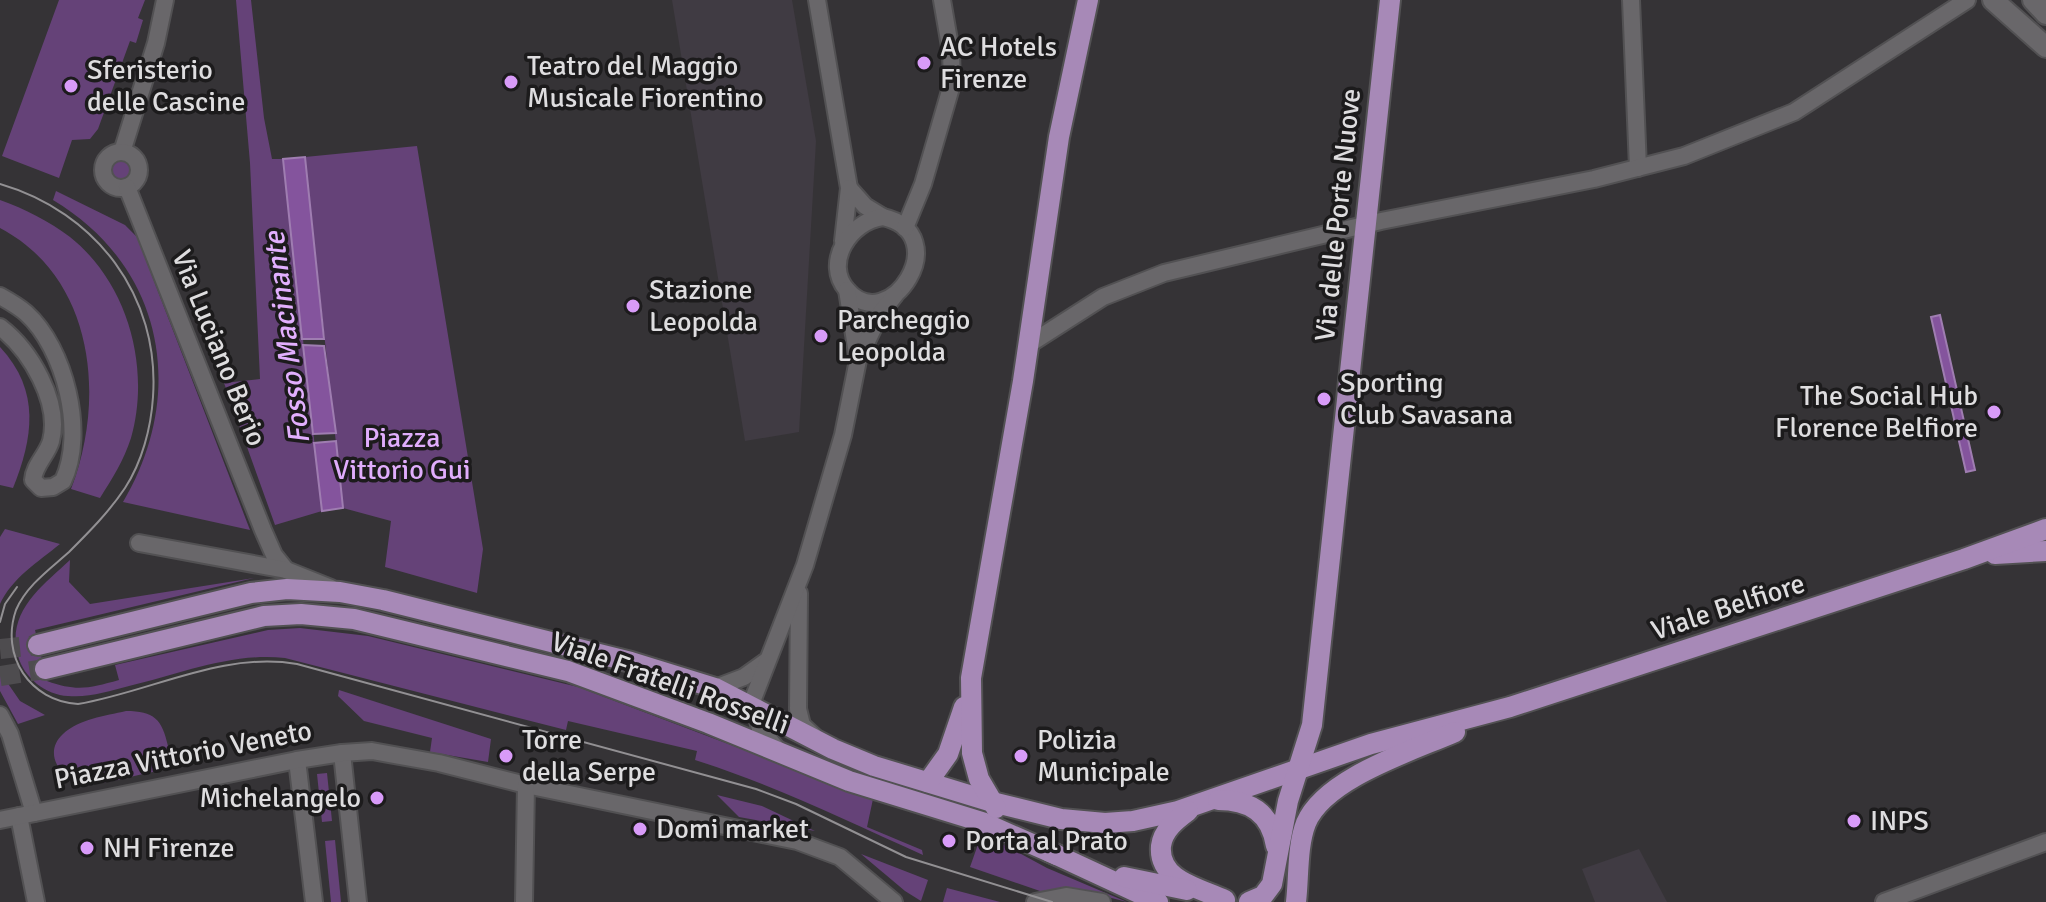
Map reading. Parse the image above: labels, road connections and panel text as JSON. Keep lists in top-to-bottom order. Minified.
{"streets":{"main road":["Via delle Porte Nuove","Viale Belfiore","Viale Fratelli Rosselli"],"street":["Via Luciano Berio","Piazza Vittorio Veneto"]},"crossings":[["Via delle Porte Nuove","Viale Belfiore"],["Viale Belfiore","Viale Fratelli Rosselli"]],"water":["Fosso Macinante"],"parks":["Piazza Vittorio Gui"],"places":["AC Hotels Firenze","Teatro del Maggio Musicale Fiorentino","Sferisterio delle Cascine","Stazione Leopolda","Parcheggio Leopolda","Sporting Club Savasana","The Social Hub Florence Belfiore","Torre della Serpe","Polizia Municipale","Michelangelo","INPS","Domi market","Porta al Prato","NH Firenze"]}
